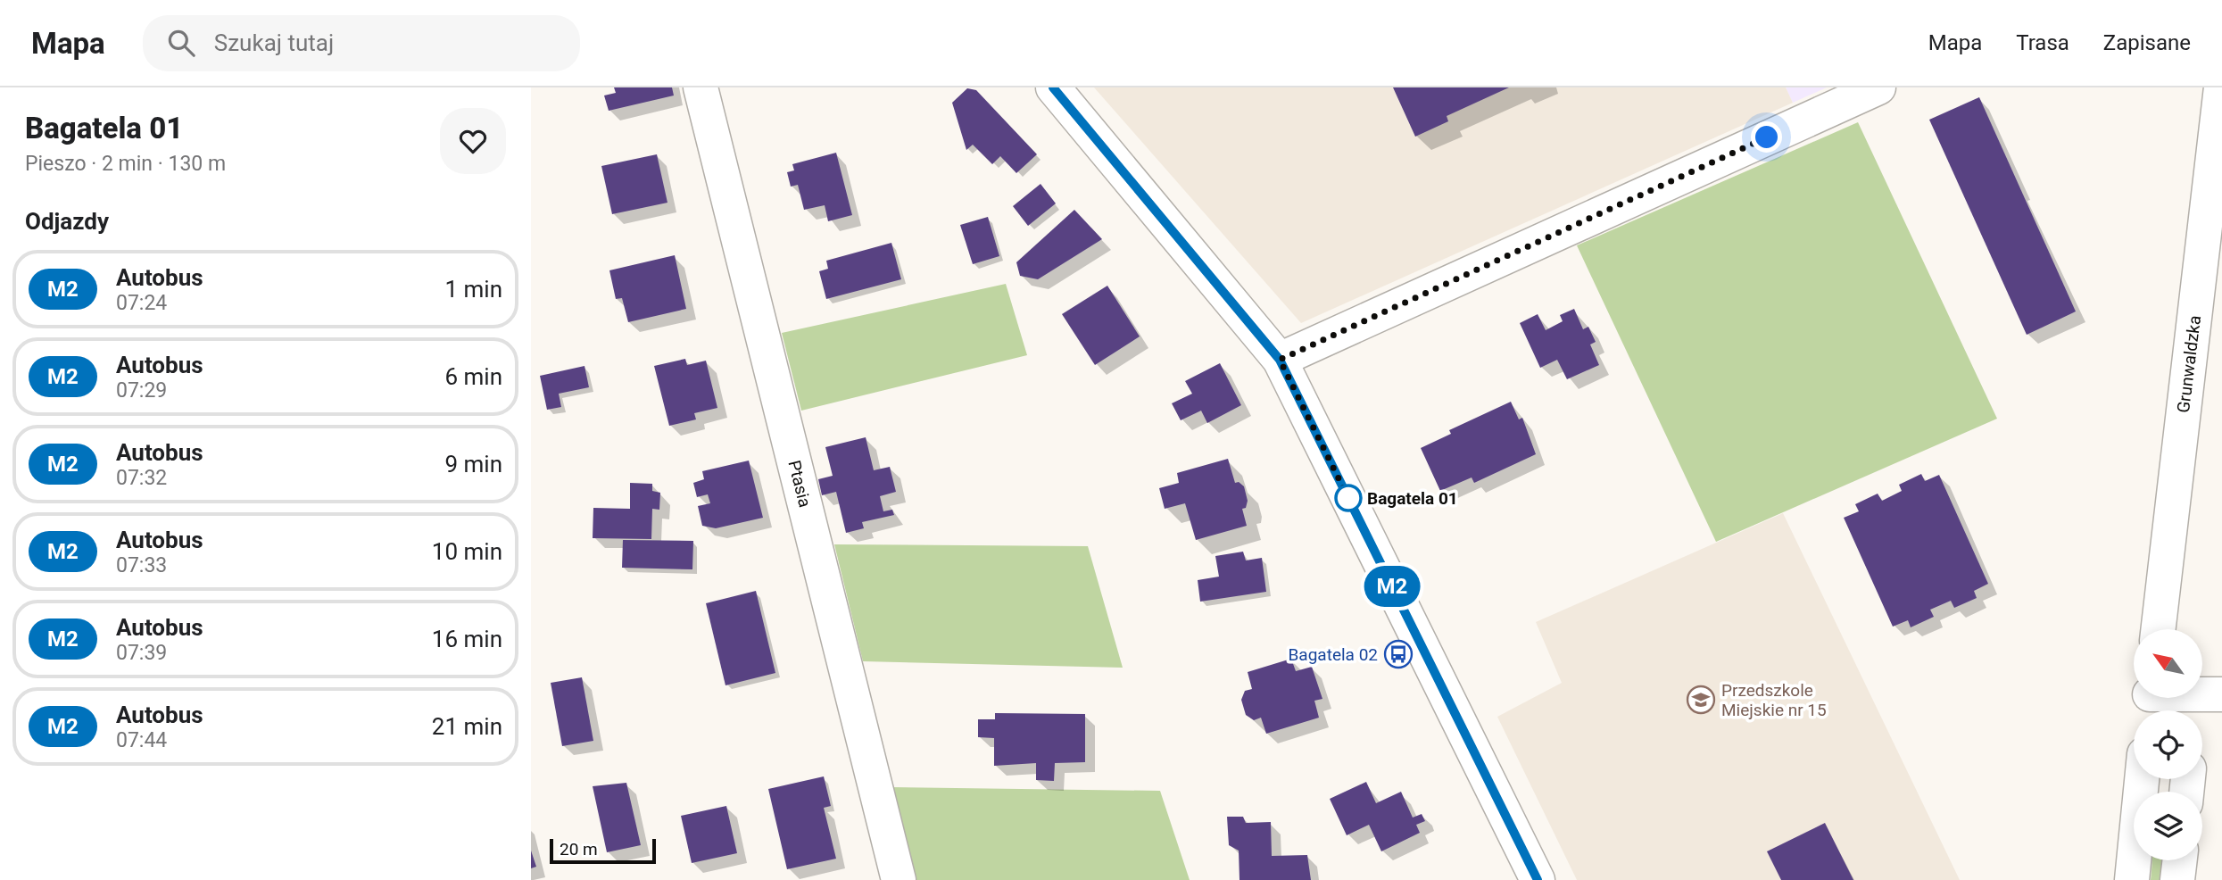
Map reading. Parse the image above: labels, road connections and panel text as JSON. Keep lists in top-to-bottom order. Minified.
{"streets":{"street":["Grunwaldzka","Ptasia"]},"places":{"other":["Bagatela 01"],"bus stop":["Bagatela 02"],"school or university":["Przedszkole Miejskie nr 15"]},"lines":["bus line M2"],"scale_bar":"20 m","north":"top left","page":{"header":"Mapa","search":"Szukaj tutaj","nav":["Mapa","Trasa","Zapisane"],"heading":[["Bagatela 01","Pieszo · 2 min · 130 m"],"Odjazdy"],"on_map":"M2","list":[{"mark":"M2","name":"Autobus","note":"07:24","value":"1 min"},{"mark":"M2","name":"Autobus","note":"07:29","value":"6 min"},{"mark":"M2","name":"Autobus","note":"07:32","value":"9 min"},{"mark":"M2","name":"Autobus","note":"07:33","value":"10 min"},{"mark":"M2","name":"Autobus","note":"07:39","value":"16 min"},{"mark":"M2","name":"Autobus","note":"07:44","value":"21 min"}],"scale":"20 m"}}
